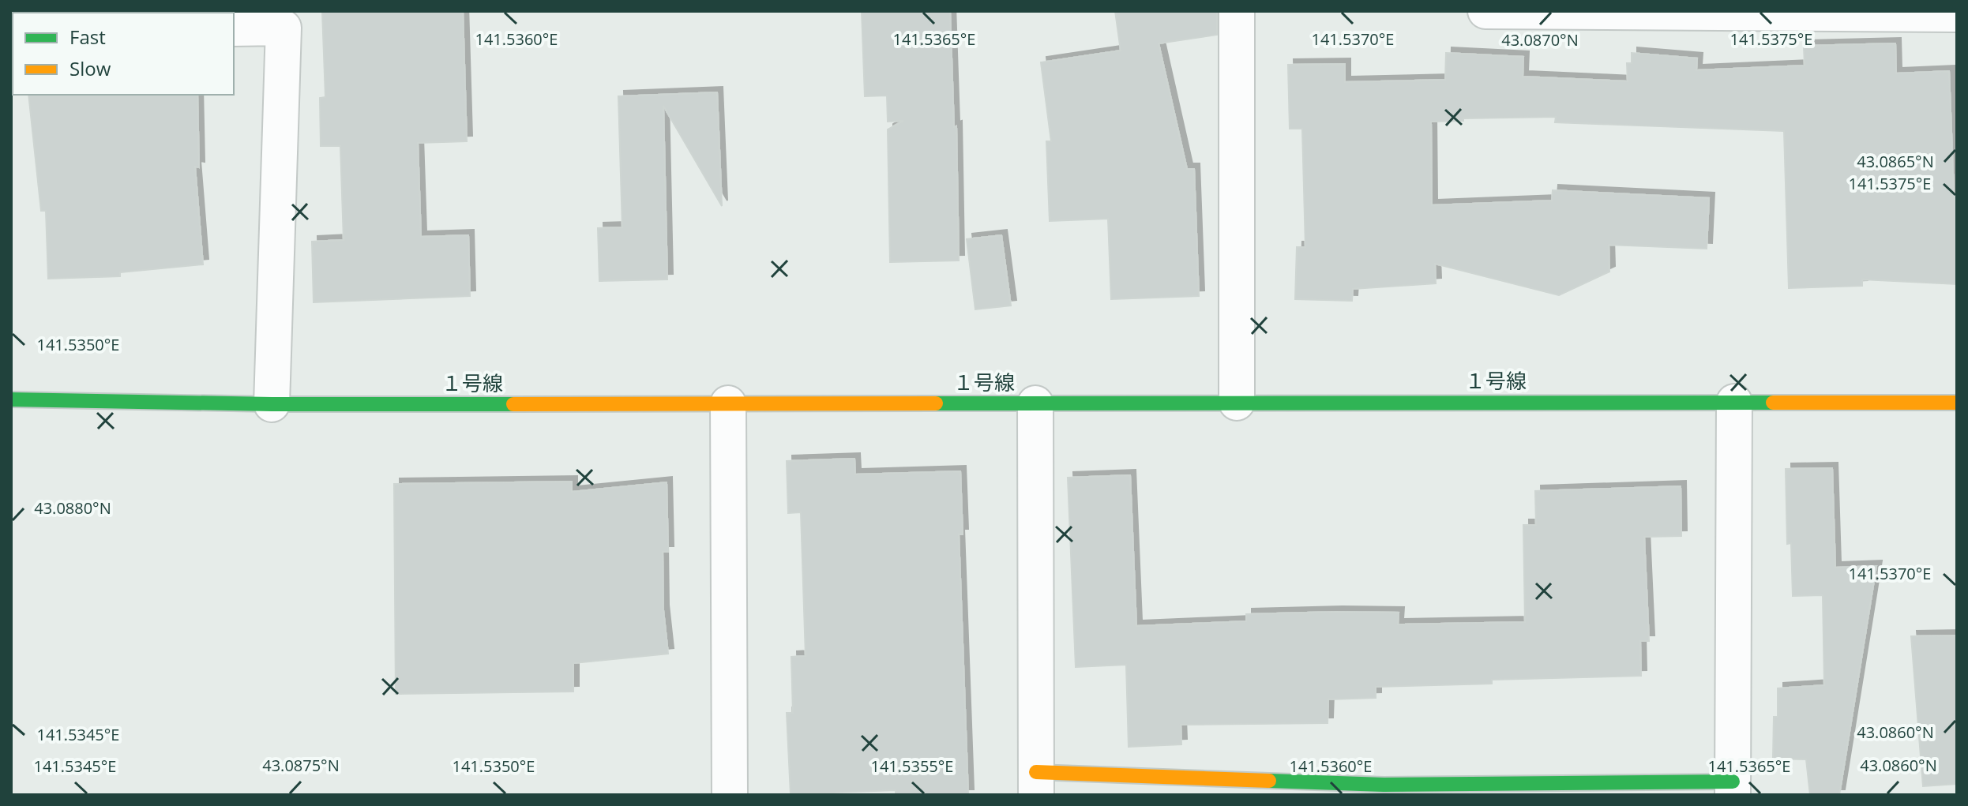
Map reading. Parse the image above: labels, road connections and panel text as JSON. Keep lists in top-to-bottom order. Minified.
{"streets":{"street":["１号線"]},"legend":["Fast","Slow"],"coordinates":["141.5360°E","141.5365°E","141.5370°E","141.5375°E","43.0870°N","43.0865°N","141.5350°E","43.0880°N","43.0860°N","141.5345°E","43.0875°N","141.5355°E"]}
